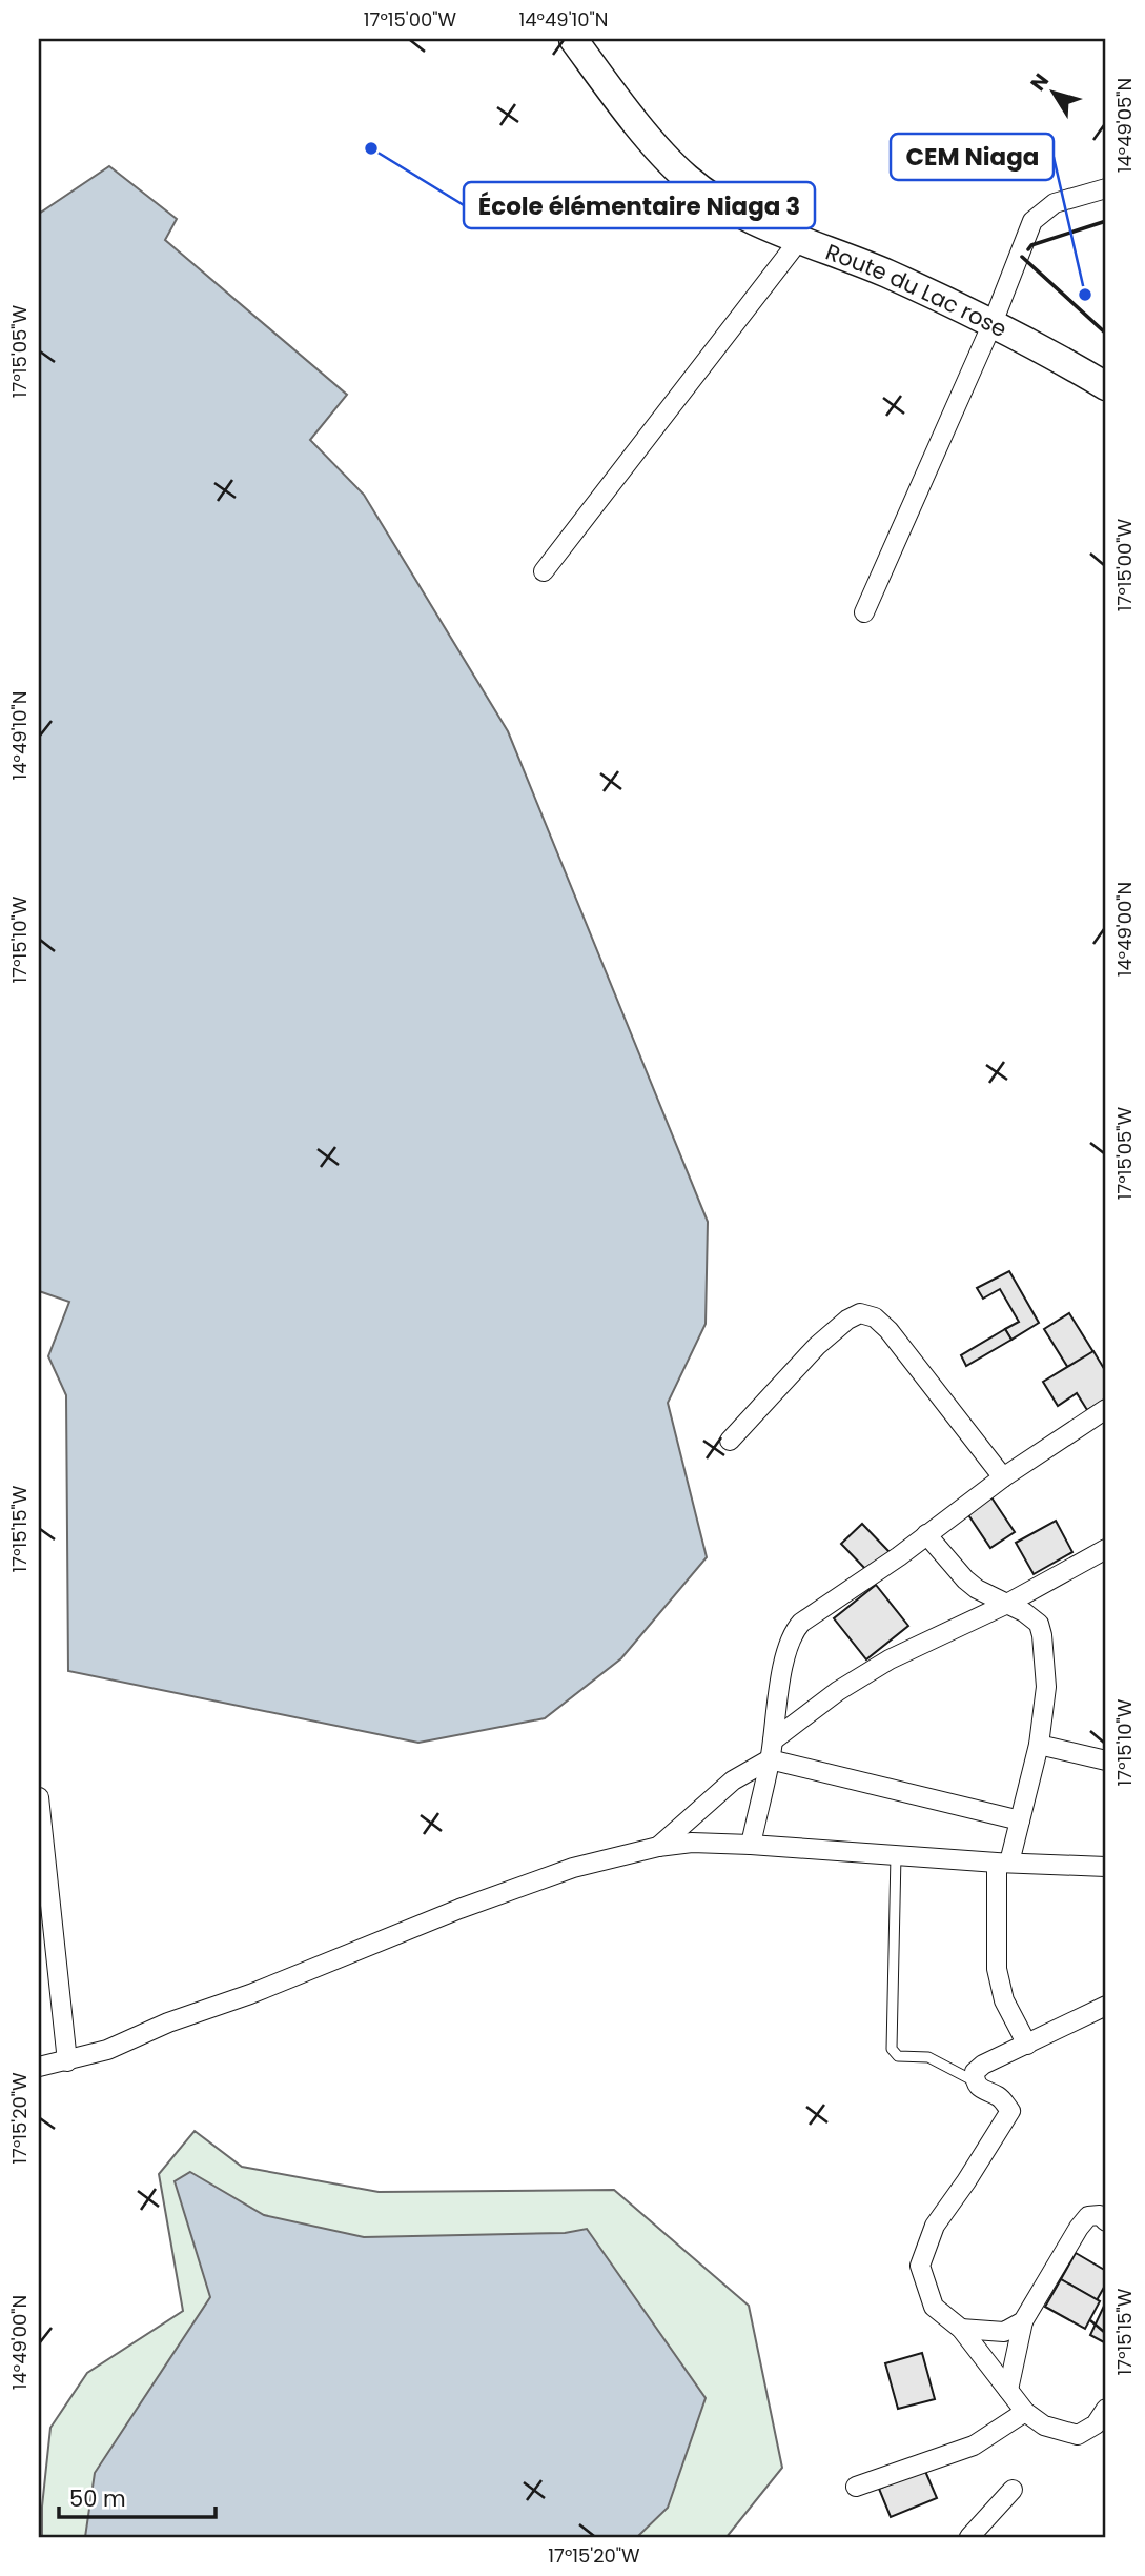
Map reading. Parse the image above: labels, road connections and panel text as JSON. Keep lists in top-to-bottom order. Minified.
{"streets":{"main road":["Route du Lac rose"]},"places":["École élémentaire Niaga 3","CEM Niaga"],"scale_bar":"50 m","north":"top left","coordinates":["17°15'00\"W","14°49'10\"N","14°49'05\"N","17°15'05\"W","14°49'00\"N","17°15'10\"W","17°15'15\"W","17°15'20\"W"]}
